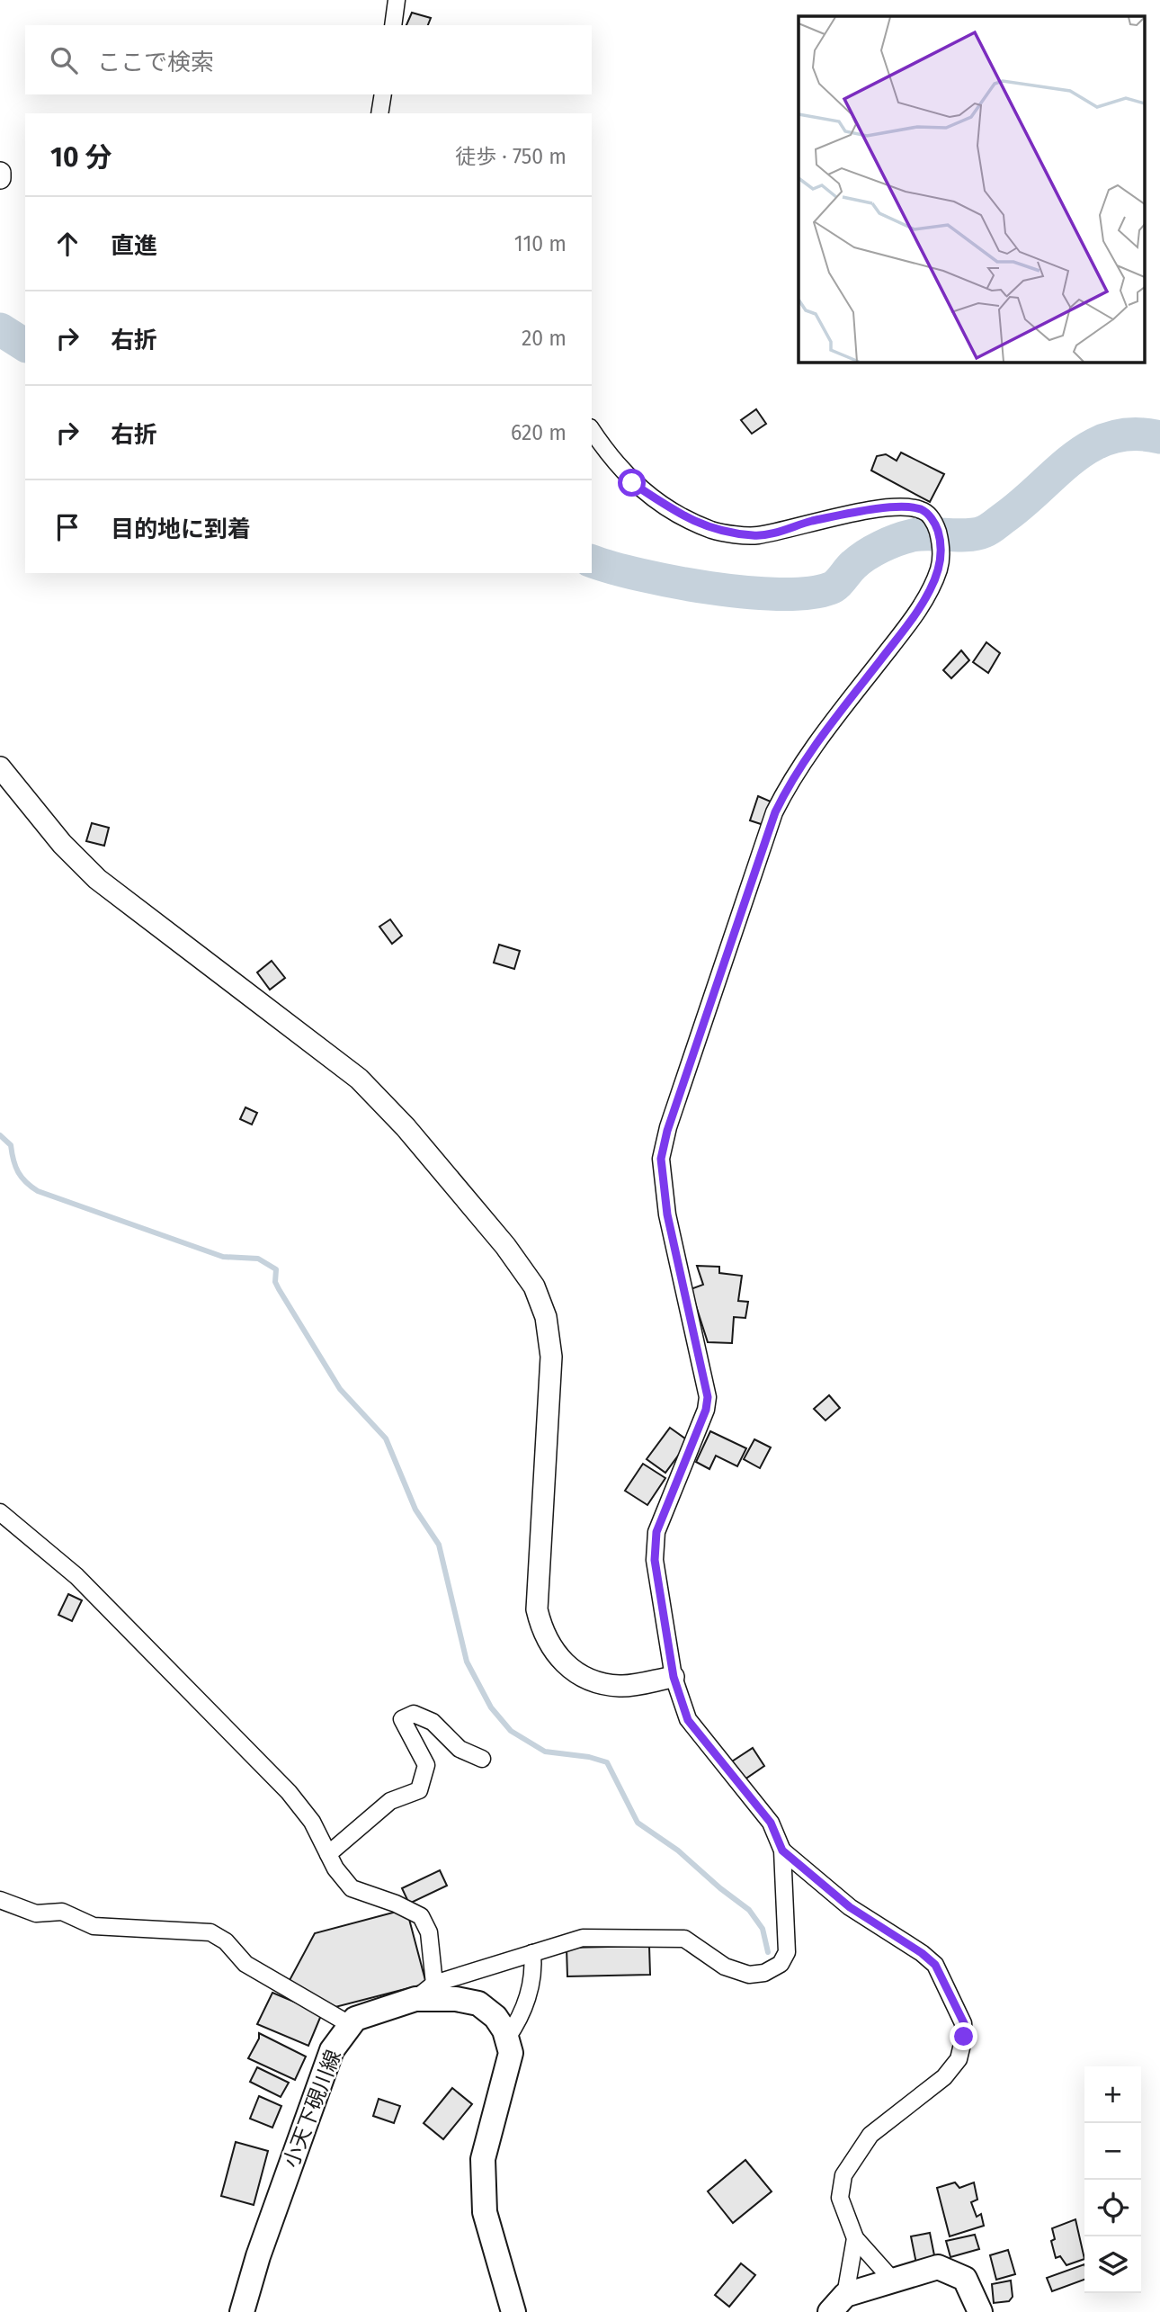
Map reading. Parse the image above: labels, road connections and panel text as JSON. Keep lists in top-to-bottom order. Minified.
{"streets":{"main road":["小天下硯川線"]},"page":{"search":"ここで検索","heading":["10 分","徒歩 · 750 m"],"list":[["直進","110 m"],["右折","20 m"],["右折","620 m"],"目的地に到着"],"map_buttons":["+","−"]}}
